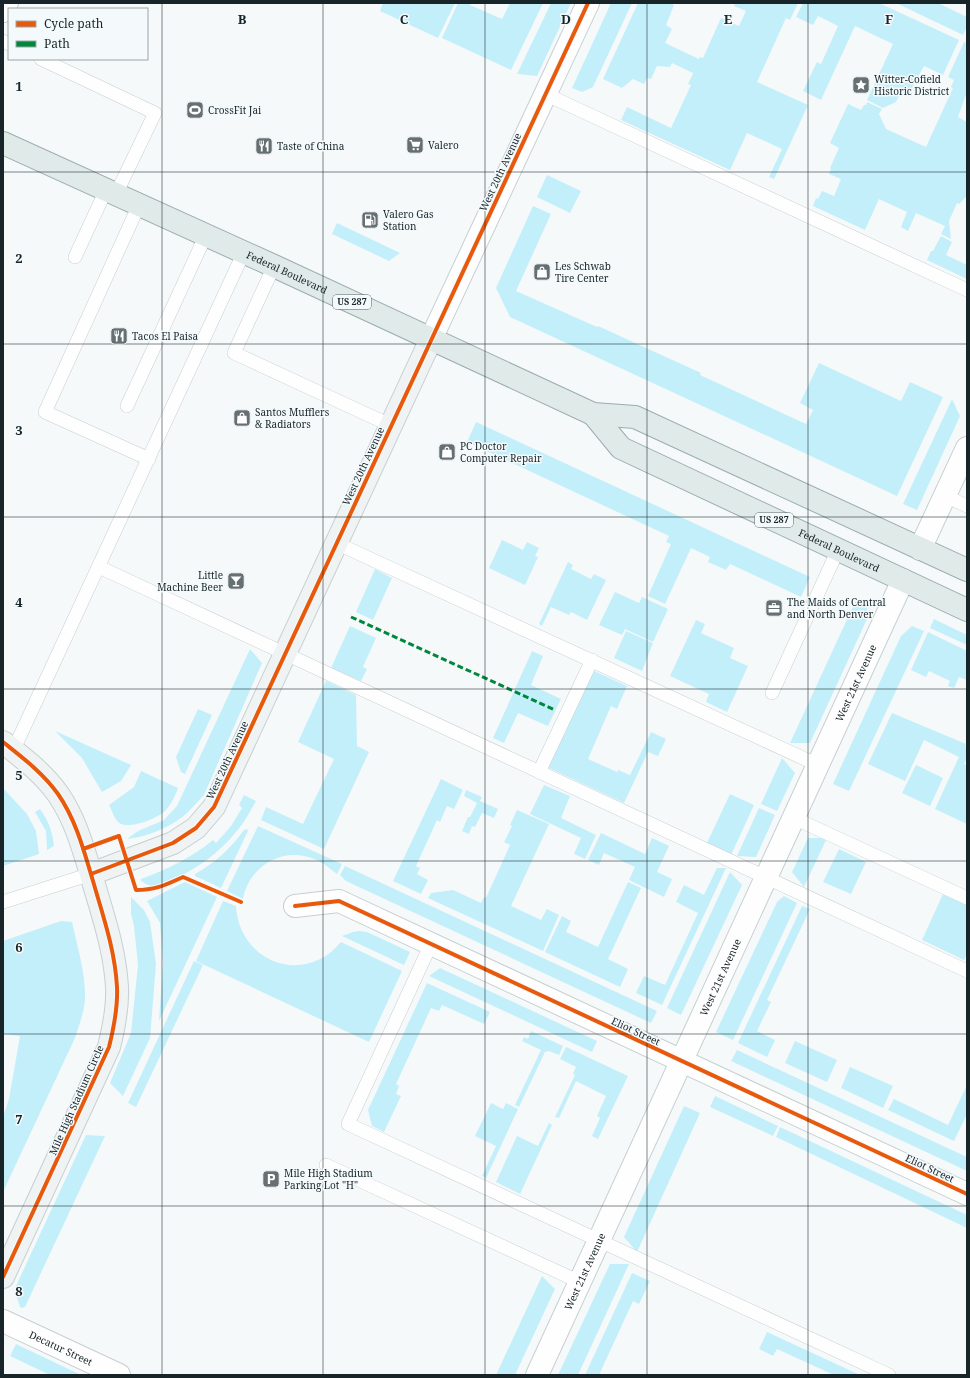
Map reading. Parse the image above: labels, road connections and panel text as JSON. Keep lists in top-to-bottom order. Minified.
{"streets":{"main road":["Federal Boulevard","US 287"],"street":["West 20th Avenue","West 21st Avenue","Eliot Street","Mile High Stadium Circle","Decatur Street"]},"crossings":[["West 20th Avenue","Federal Boulevard"],["West 20th Avenue","Mile High Stadium Circle"],["Federal Boulevard","West 21st Avenue"],["West 21st Avenue","Eliot Street"]],"places":{"place":["Witter-Cofield Historic District"],"sports":["CrossFit Jai"],"supermarket":["Valero"],"restaurant":["Taste of China","Tacos El Paisa"],"fuel station":["Valero Gas Station"],"shop":["Les Schwab Tire Center","Santos Mufflers & Radiators","PC Doctor Computer Repair"],"bar":["Little Machine Beer"],"office":["The Maids of Central and North Denver"],"parking":["Mile High Stadium Parking Lot \"H\""]},"legend":["Cycle path","Path"],"grid":{"columns":["B","C","D","E","F"],"rows":["1","2","3","4","5","6","7","8"]}}
